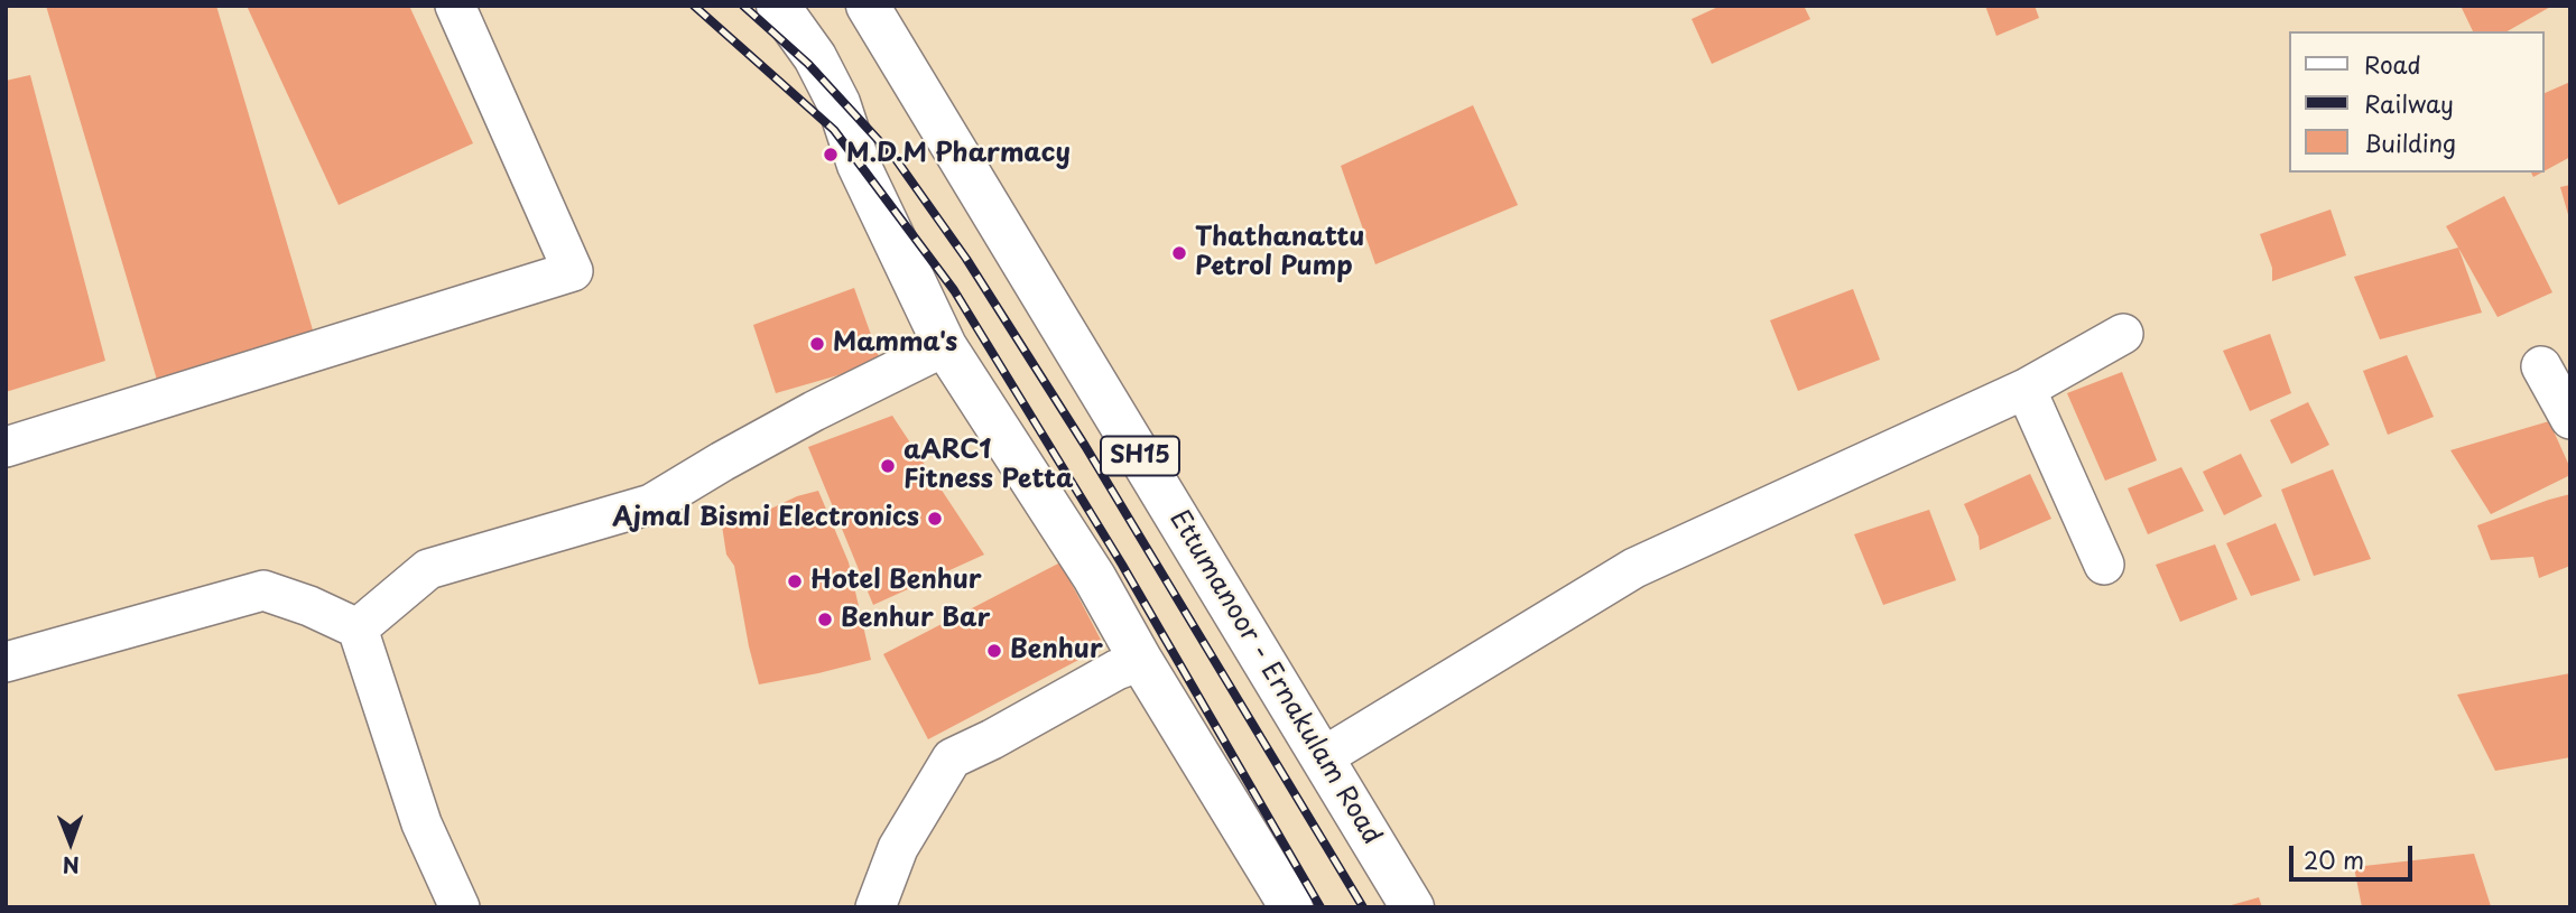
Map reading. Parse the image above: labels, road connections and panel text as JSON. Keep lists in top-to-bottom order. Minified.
{"streets":{"main road":["SH15","Ettumanoor - Ernakulam Road"]},"places":["M.D.M Pharmacy","Thathanattu Petrol Pump","Mamma's","aARC1 Fitness Petta","Ajmal Bismi Electronics","Hotel Benhur","Benhur Bar","Benhur"],"legend":["Road","Railway","Building"],"scale_bar":"20 m","north":"bottom"}
